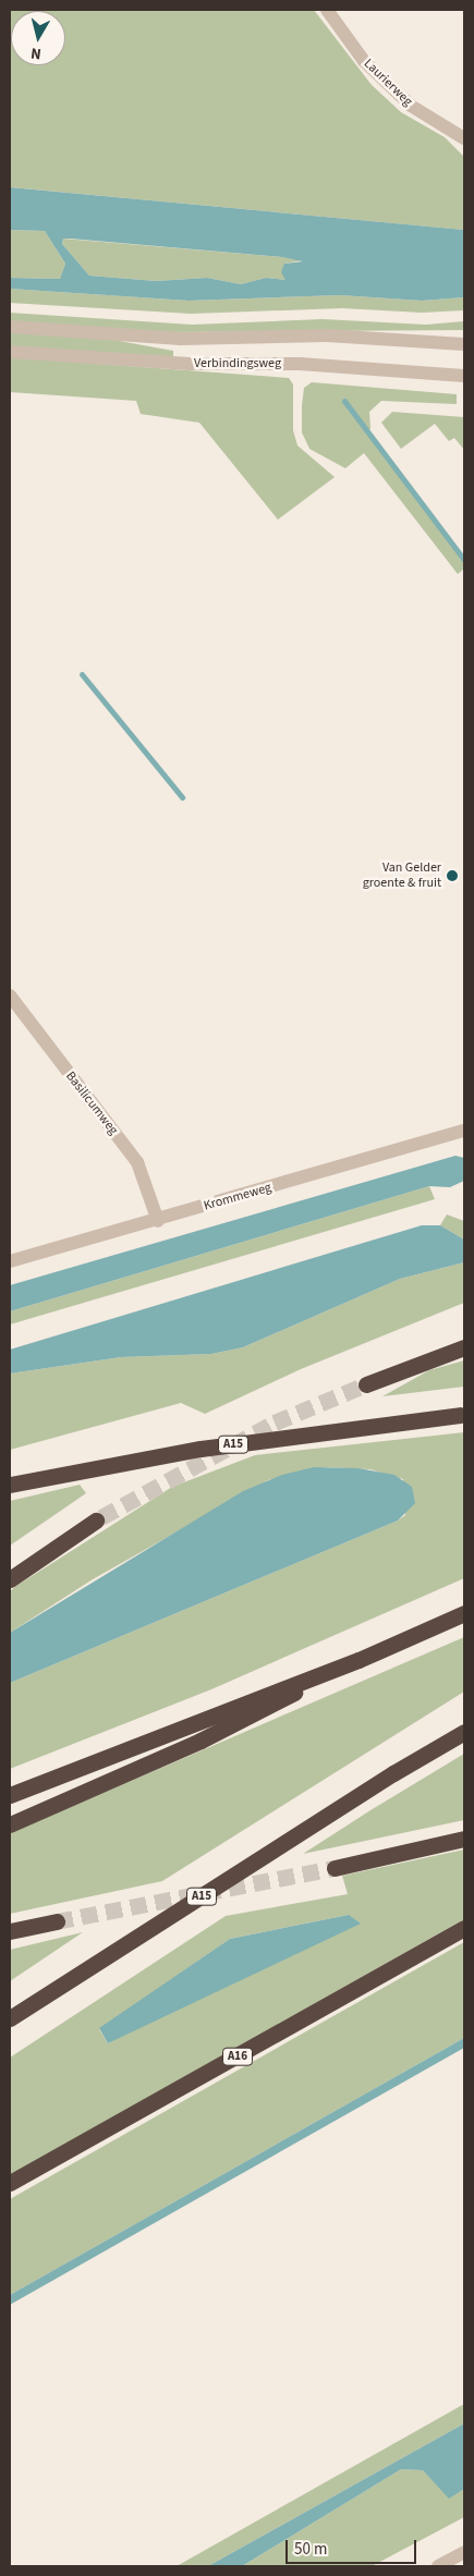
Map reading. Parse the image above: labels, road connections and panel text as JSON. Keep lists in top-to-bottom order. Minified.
{"streets":{"highway":["A15","A16"],"street":["Laurierweg","Verbindingsweg","Basilicumweg","Krommeweg"]},"crossings":[["Basilicumweg","Krommeweg"]],"places":["Van Gelder groente & fruit"],"scale_bar":"50 m","north":"bottom"}
